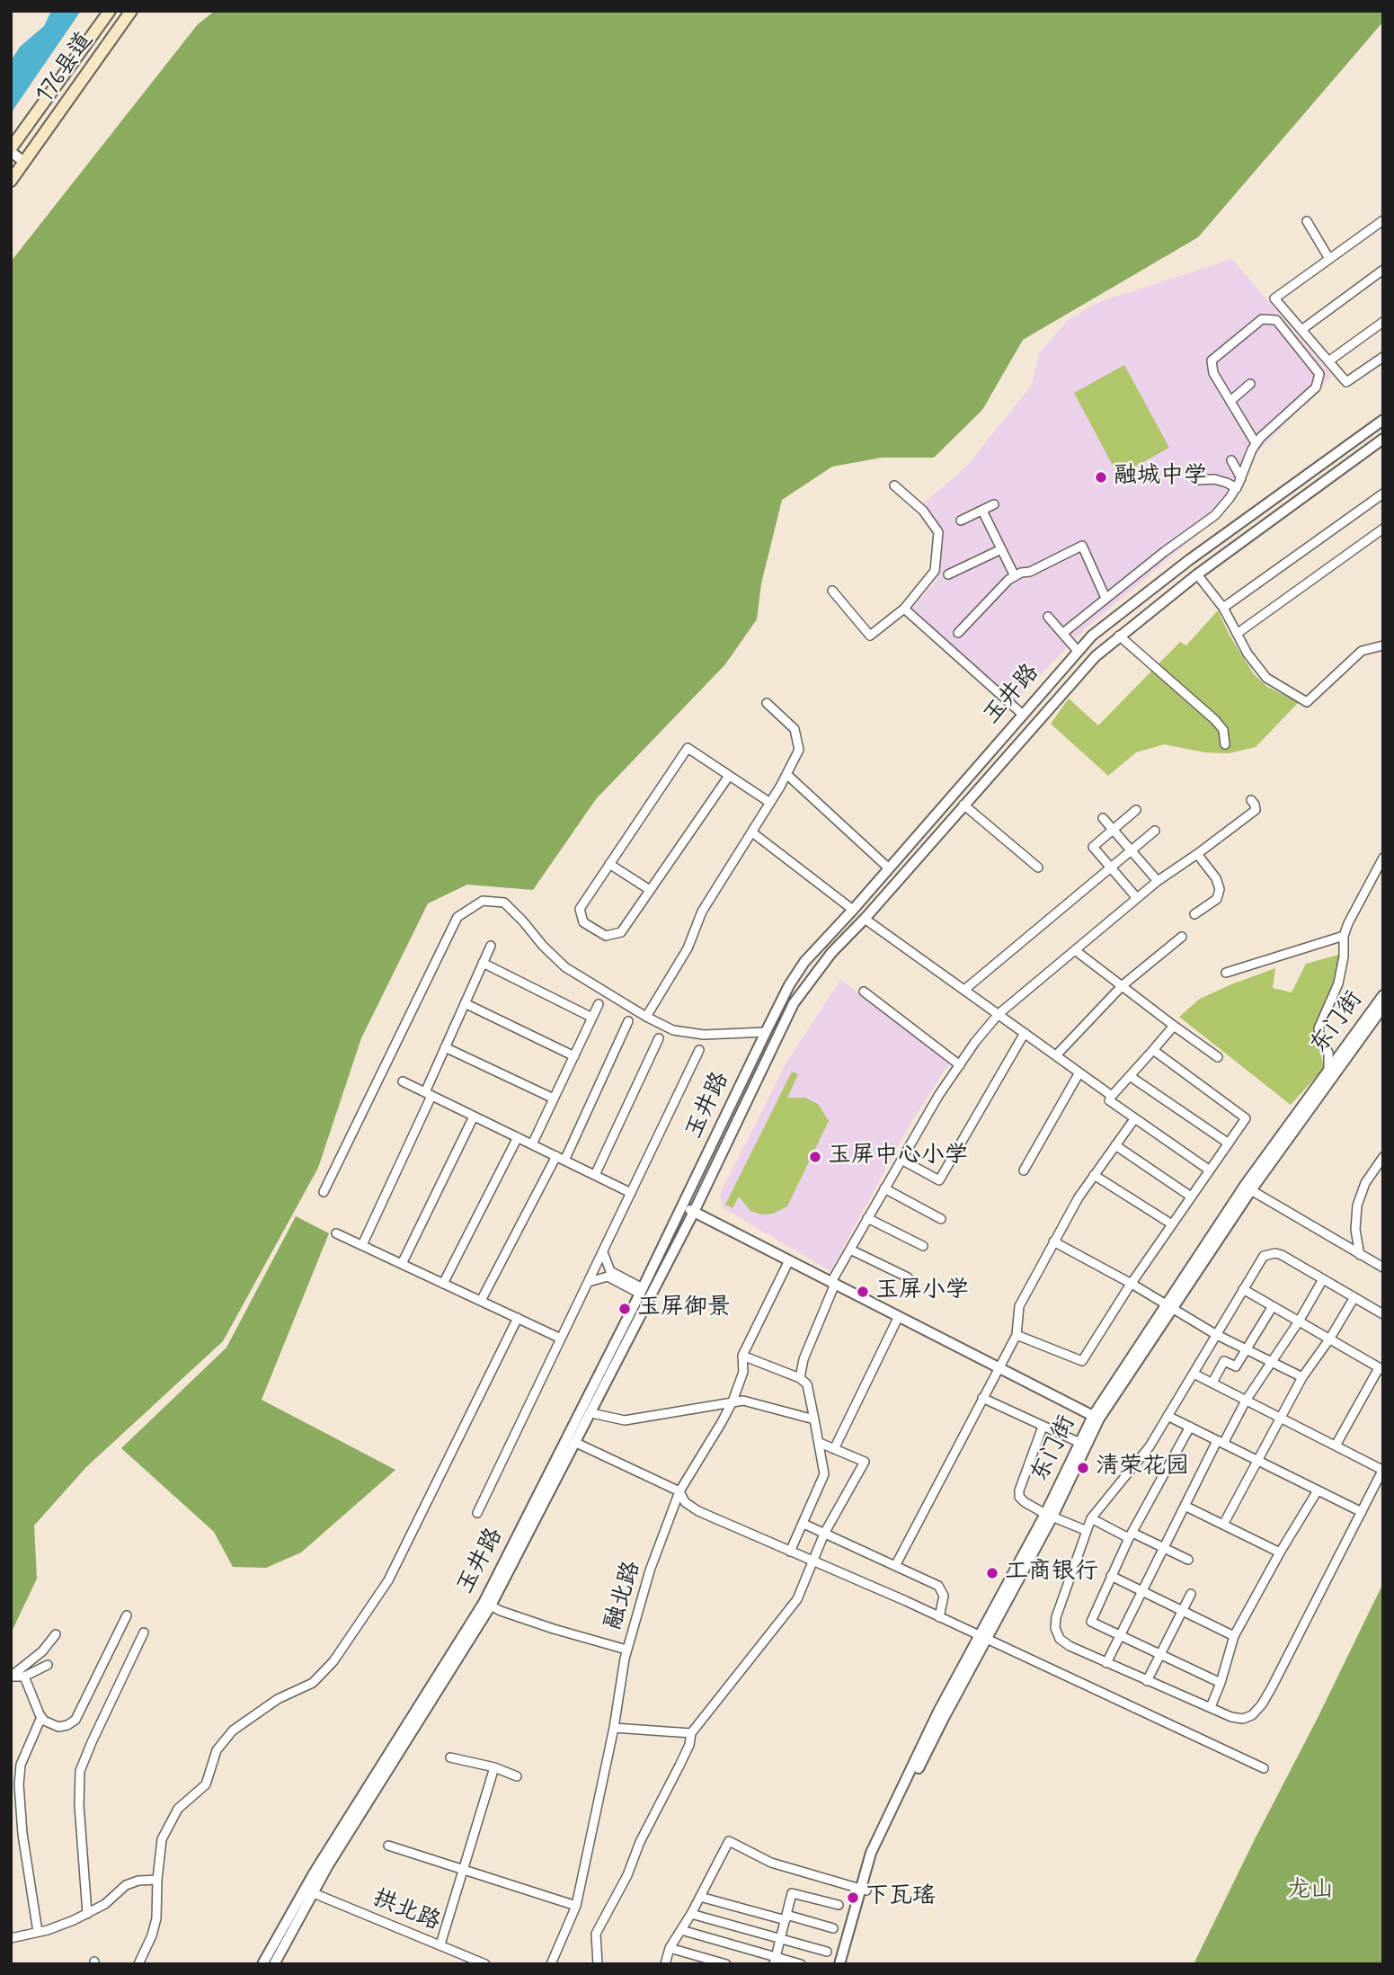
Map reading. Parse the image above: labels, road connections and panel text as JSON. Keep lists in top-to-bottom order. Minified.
{"streets":{"main road":["176县道"],"street":["玉井路","东门街","融北路","拱北路"]},"crossings":[["玉井路","拱北路"]],"parks":["龙山"],"places":["融城中学","玉屏中心小学","玉屏小学","玉屏御景","清荣花园","工商银行","下瓦瑶"]}
